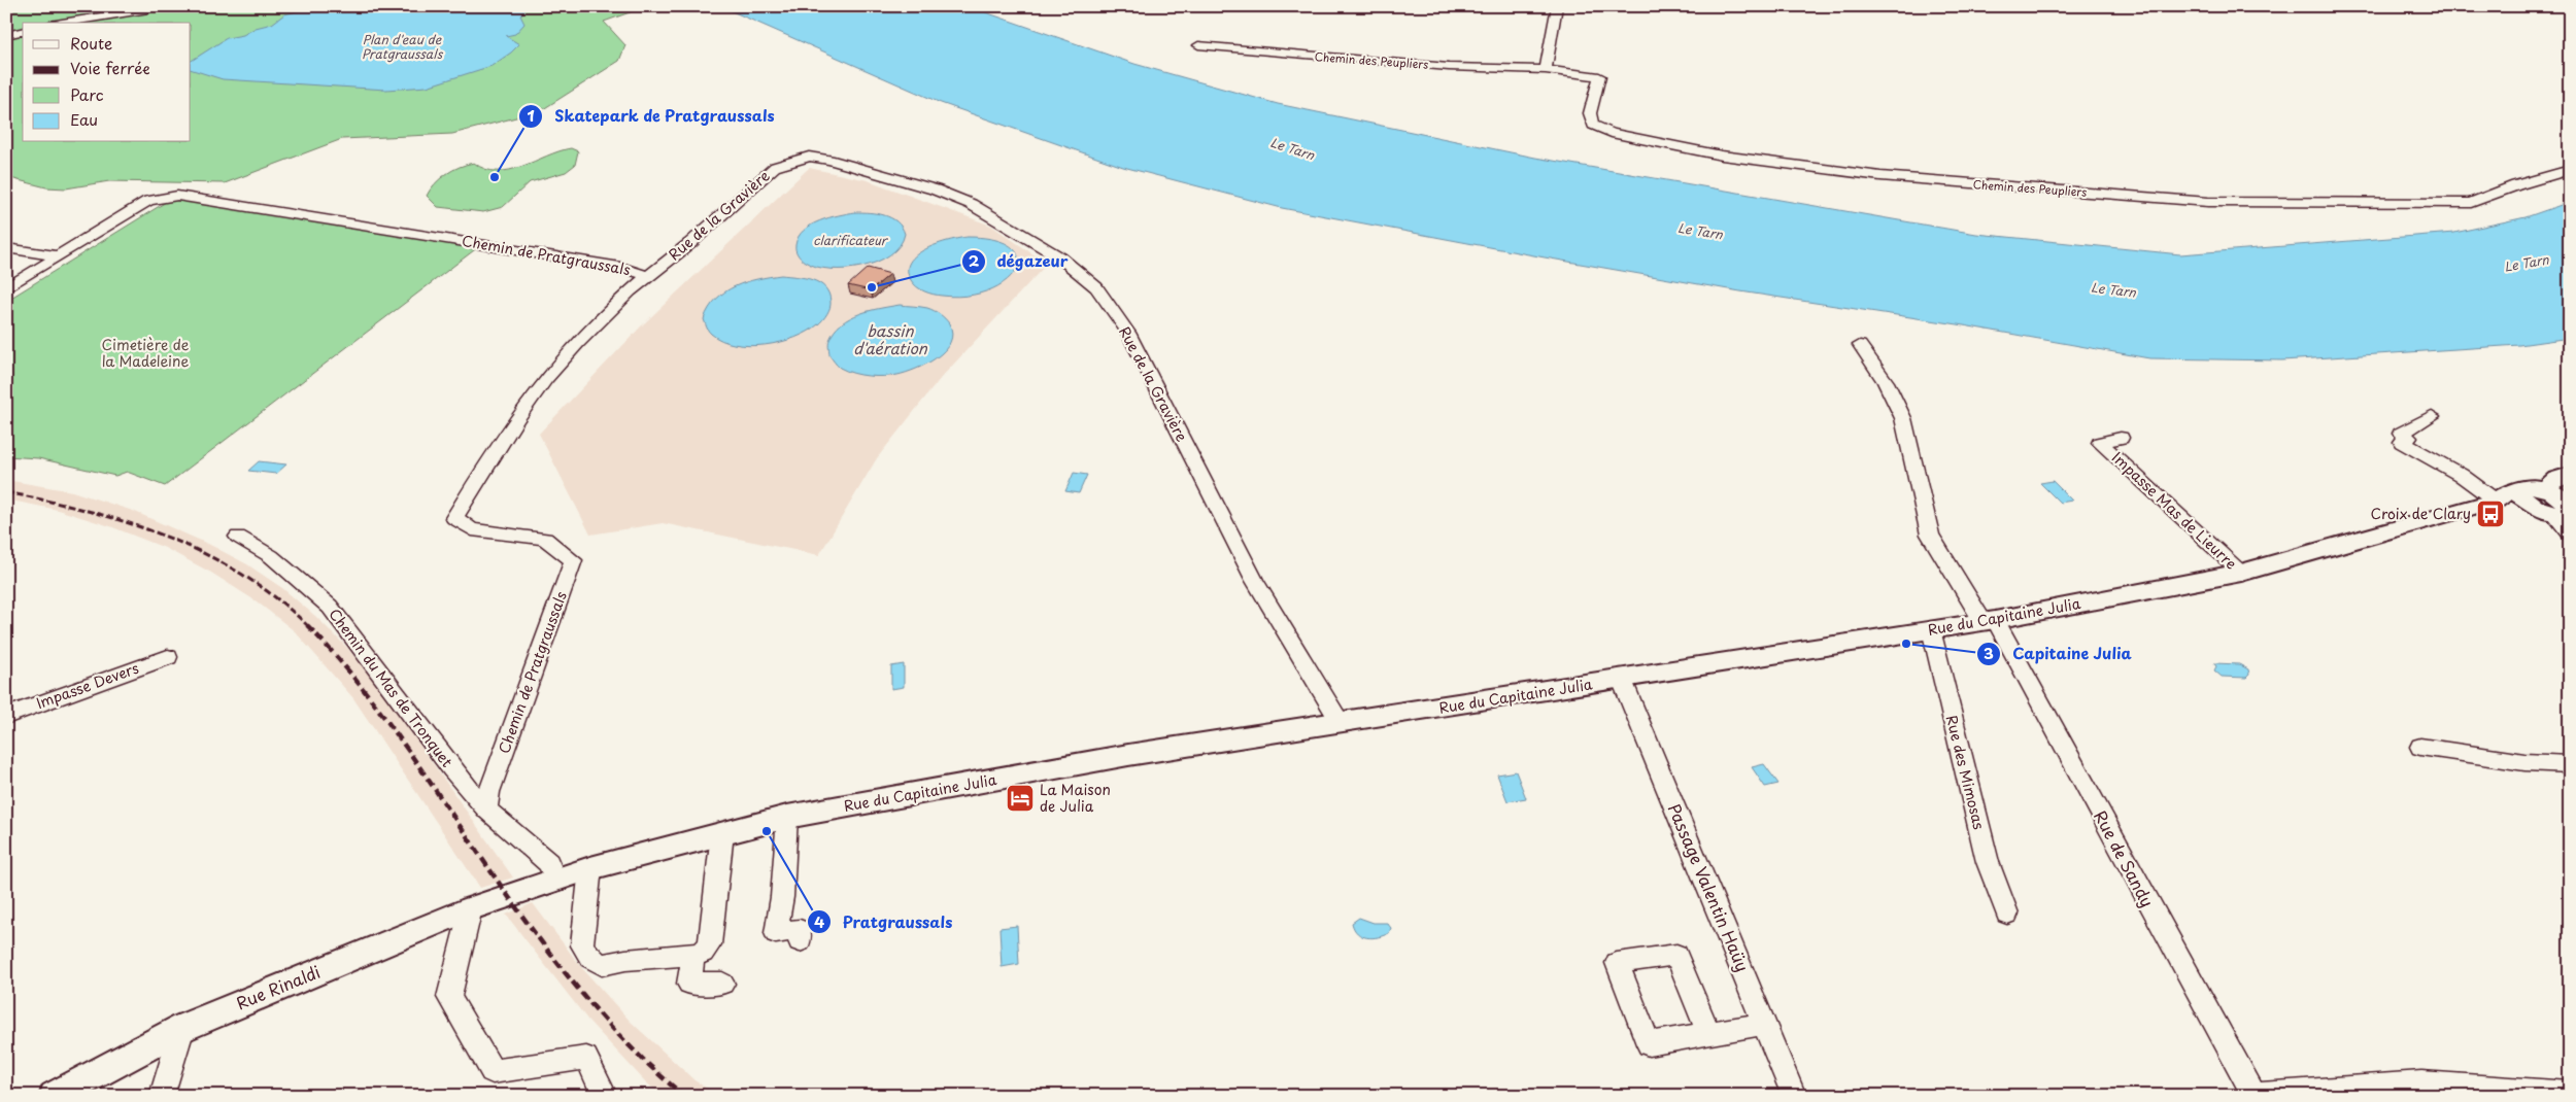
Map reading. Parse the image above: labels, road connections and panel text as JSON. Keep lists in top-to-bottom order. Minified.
{"streets":{"street":["Chemin des Peupliers","Rue de la Gravière","Chemin de Pratgraussals","Impasse Mas de Lieurre","Rue du Capitaine Julia","Impasse Devers","Chemin du Mas de Tronquet","Rue des Mimosas","Rue de Sandy","Passage Valentin Haüy","Rue Rinaldi"]},"crossings":[["Rue de la Gravière","Chemin de Pratgraussals"],["Rue de la Gravière","Rue du Capitaine Julia"],["Chemin de Pratgraussals","Chemin du Mas de Tronquet"],["Impasse Mas de Lieurre","Rue du Capitaine Julia"],["Rue du Capitaine Julia","Rue des Mimosas"],["Rue du Capitaine Julia","Rue de Sandy"],["Rue du Capitaine Julia","Passage Valentin Haüy"],["Rue du Capitaine Julia","Rue Rinaldi"]],"water":["Plan d'eau de Pratgraussals","Le Tarn","clarificateur","bassin d'aération"],"parks":["Cimetière de la Madeleine"],"places":{"other":["Skatepark de Pratgraussals","dégazeur","Capitaine Julia","Pratgraussals"],"bus stop":["Croix de Clary"],"hotel":["La Maison de Julia"]},"legend":["Route","Voie ferrée","Parc","Eau"]}
